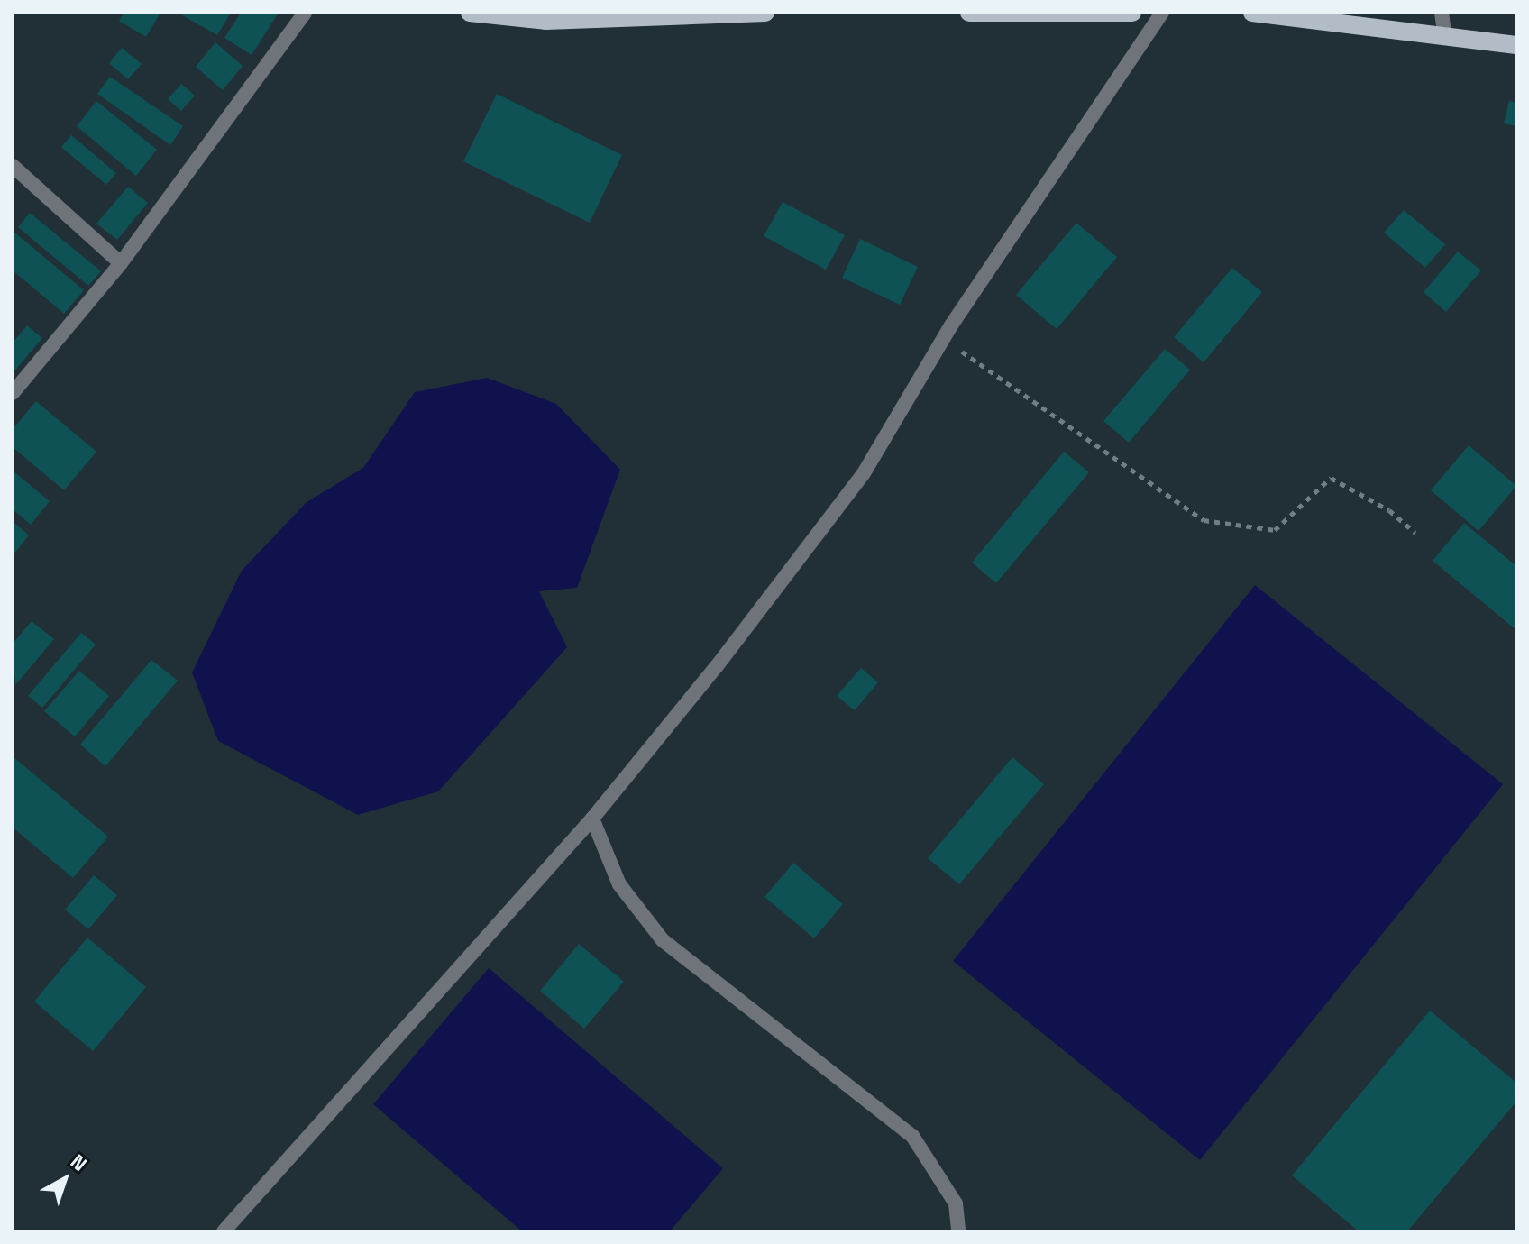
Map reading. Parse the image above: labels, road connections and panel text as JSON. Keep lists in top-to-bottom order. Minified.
{"north":"top right"}
